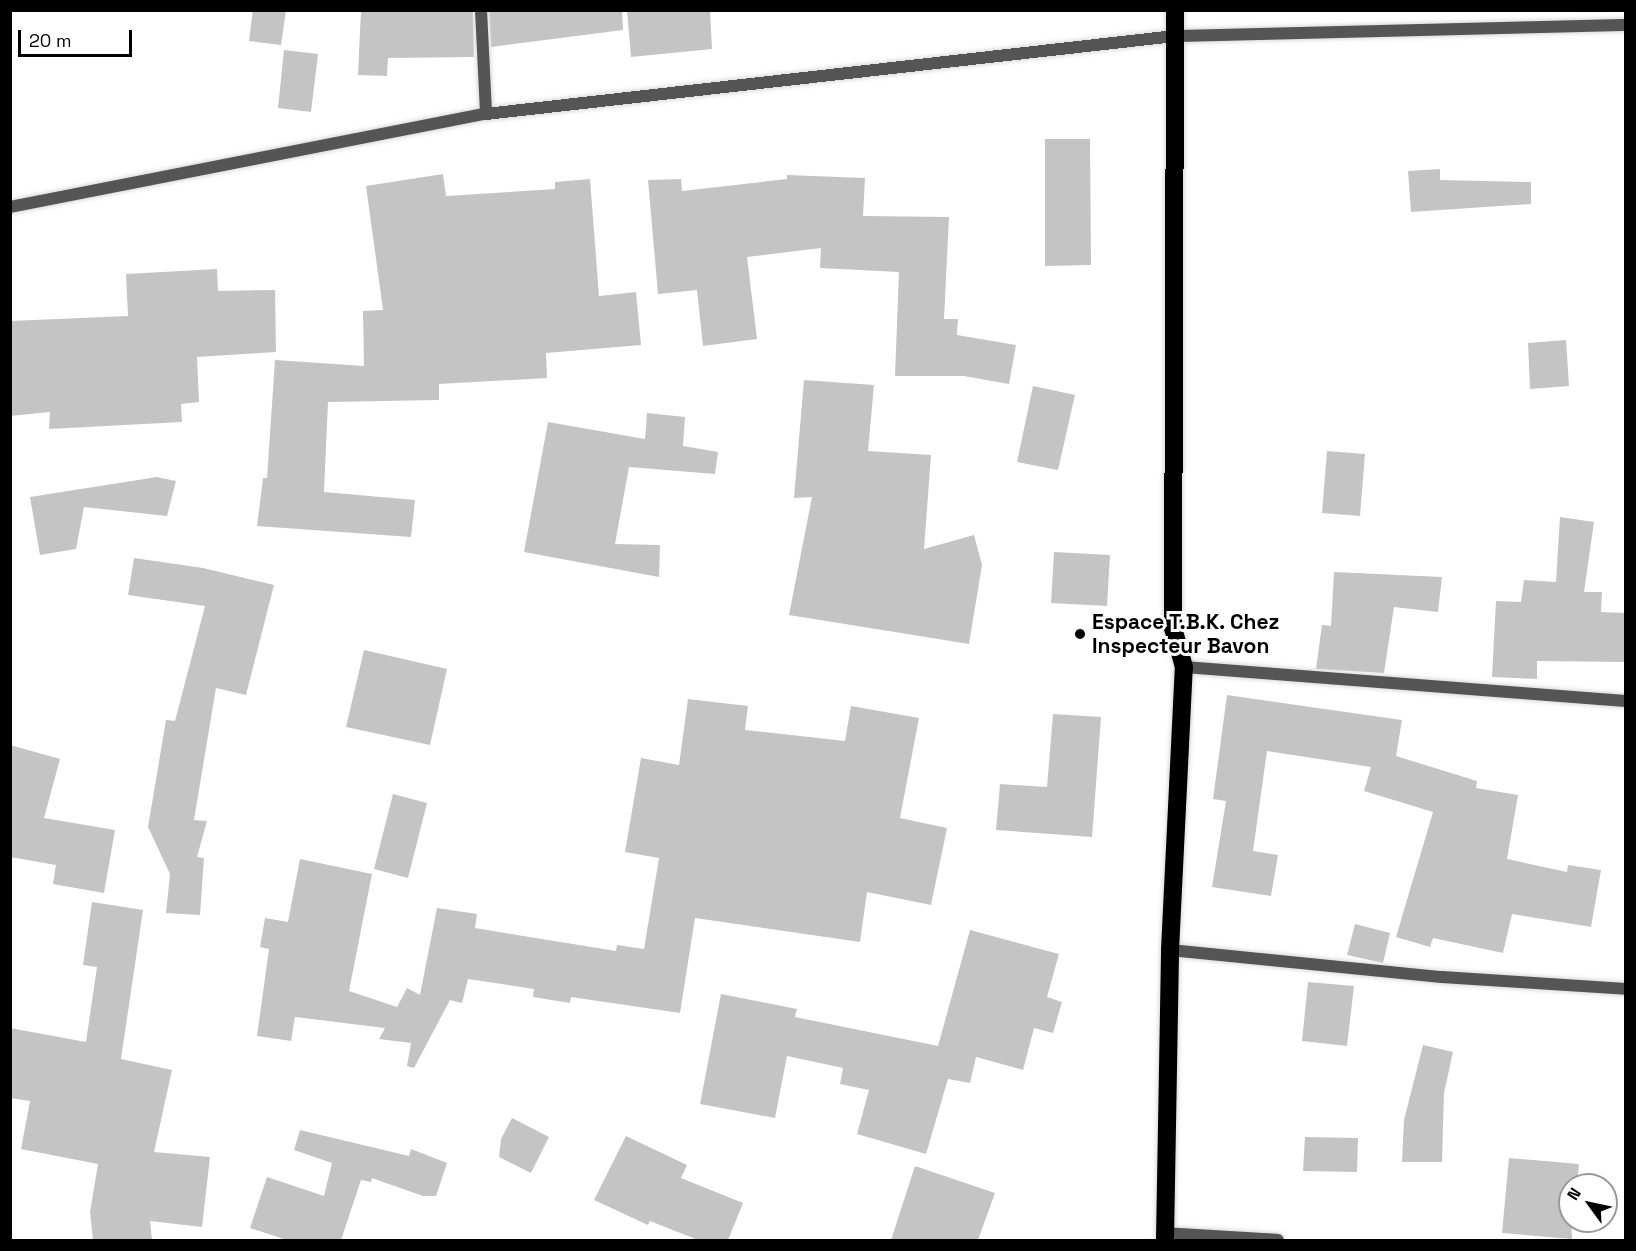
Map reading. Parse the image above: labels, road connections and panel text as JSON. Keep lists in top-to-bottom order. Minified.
{"places":["Espace T.B.K. Chez Inspecteur Bavon"],"scale_bar":"20 m","north":"top left"}
